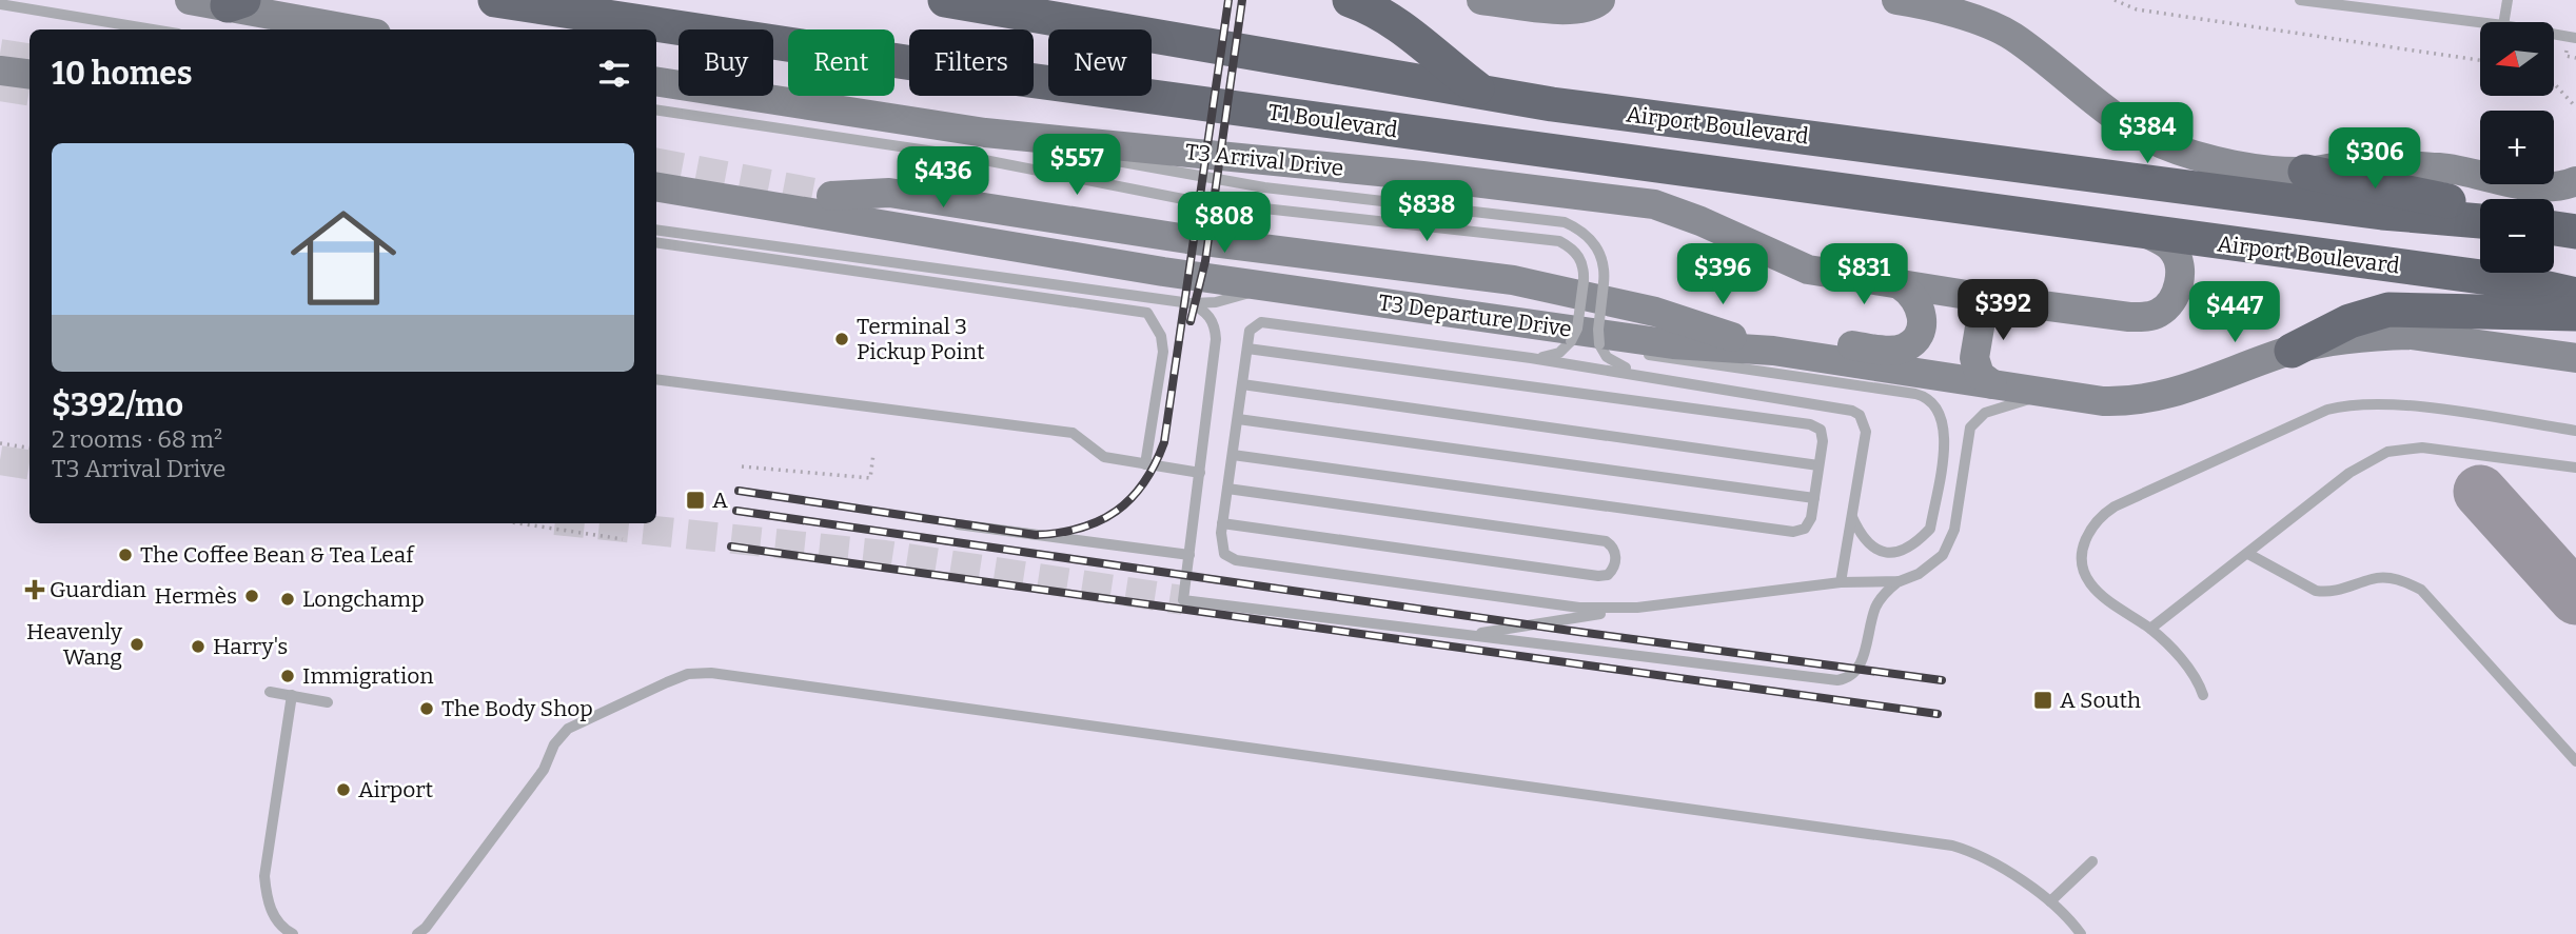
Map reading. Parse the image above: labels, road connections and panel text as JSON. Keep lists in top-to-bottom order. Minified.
{"streets":{"highway":["T1 Boulevard","Airport Boulevard"],"main road":["T3 Arrival Drive","T3 Departure Drive"]},"crossings":[["T1 Boulevard","Airport Boulevard"],["Airport Boulevard","T3 Arrival Drive"]],"places":{"other":["Terminal 3 Pickup Point","The Coffee Bean & Tea Leaf","Hermès","Longchamp","Heavenly Wang","Harry's","Immigration","The Body Shop","Airport"],"transit":["A","A South"],"health":["Guardian"]},"north":"left","page":{"map_buttons":["+","−"],"chip":["Buy","Rent","Filters","New"],"heading":"10 homes","price":["$384","$306","$557","$436","$838","$808","$396","$831","$392","$447"],"list":[{"name":"$392/mo","note":"2 rooms · 68 m² · T3 Arrival Drive"}]}}
